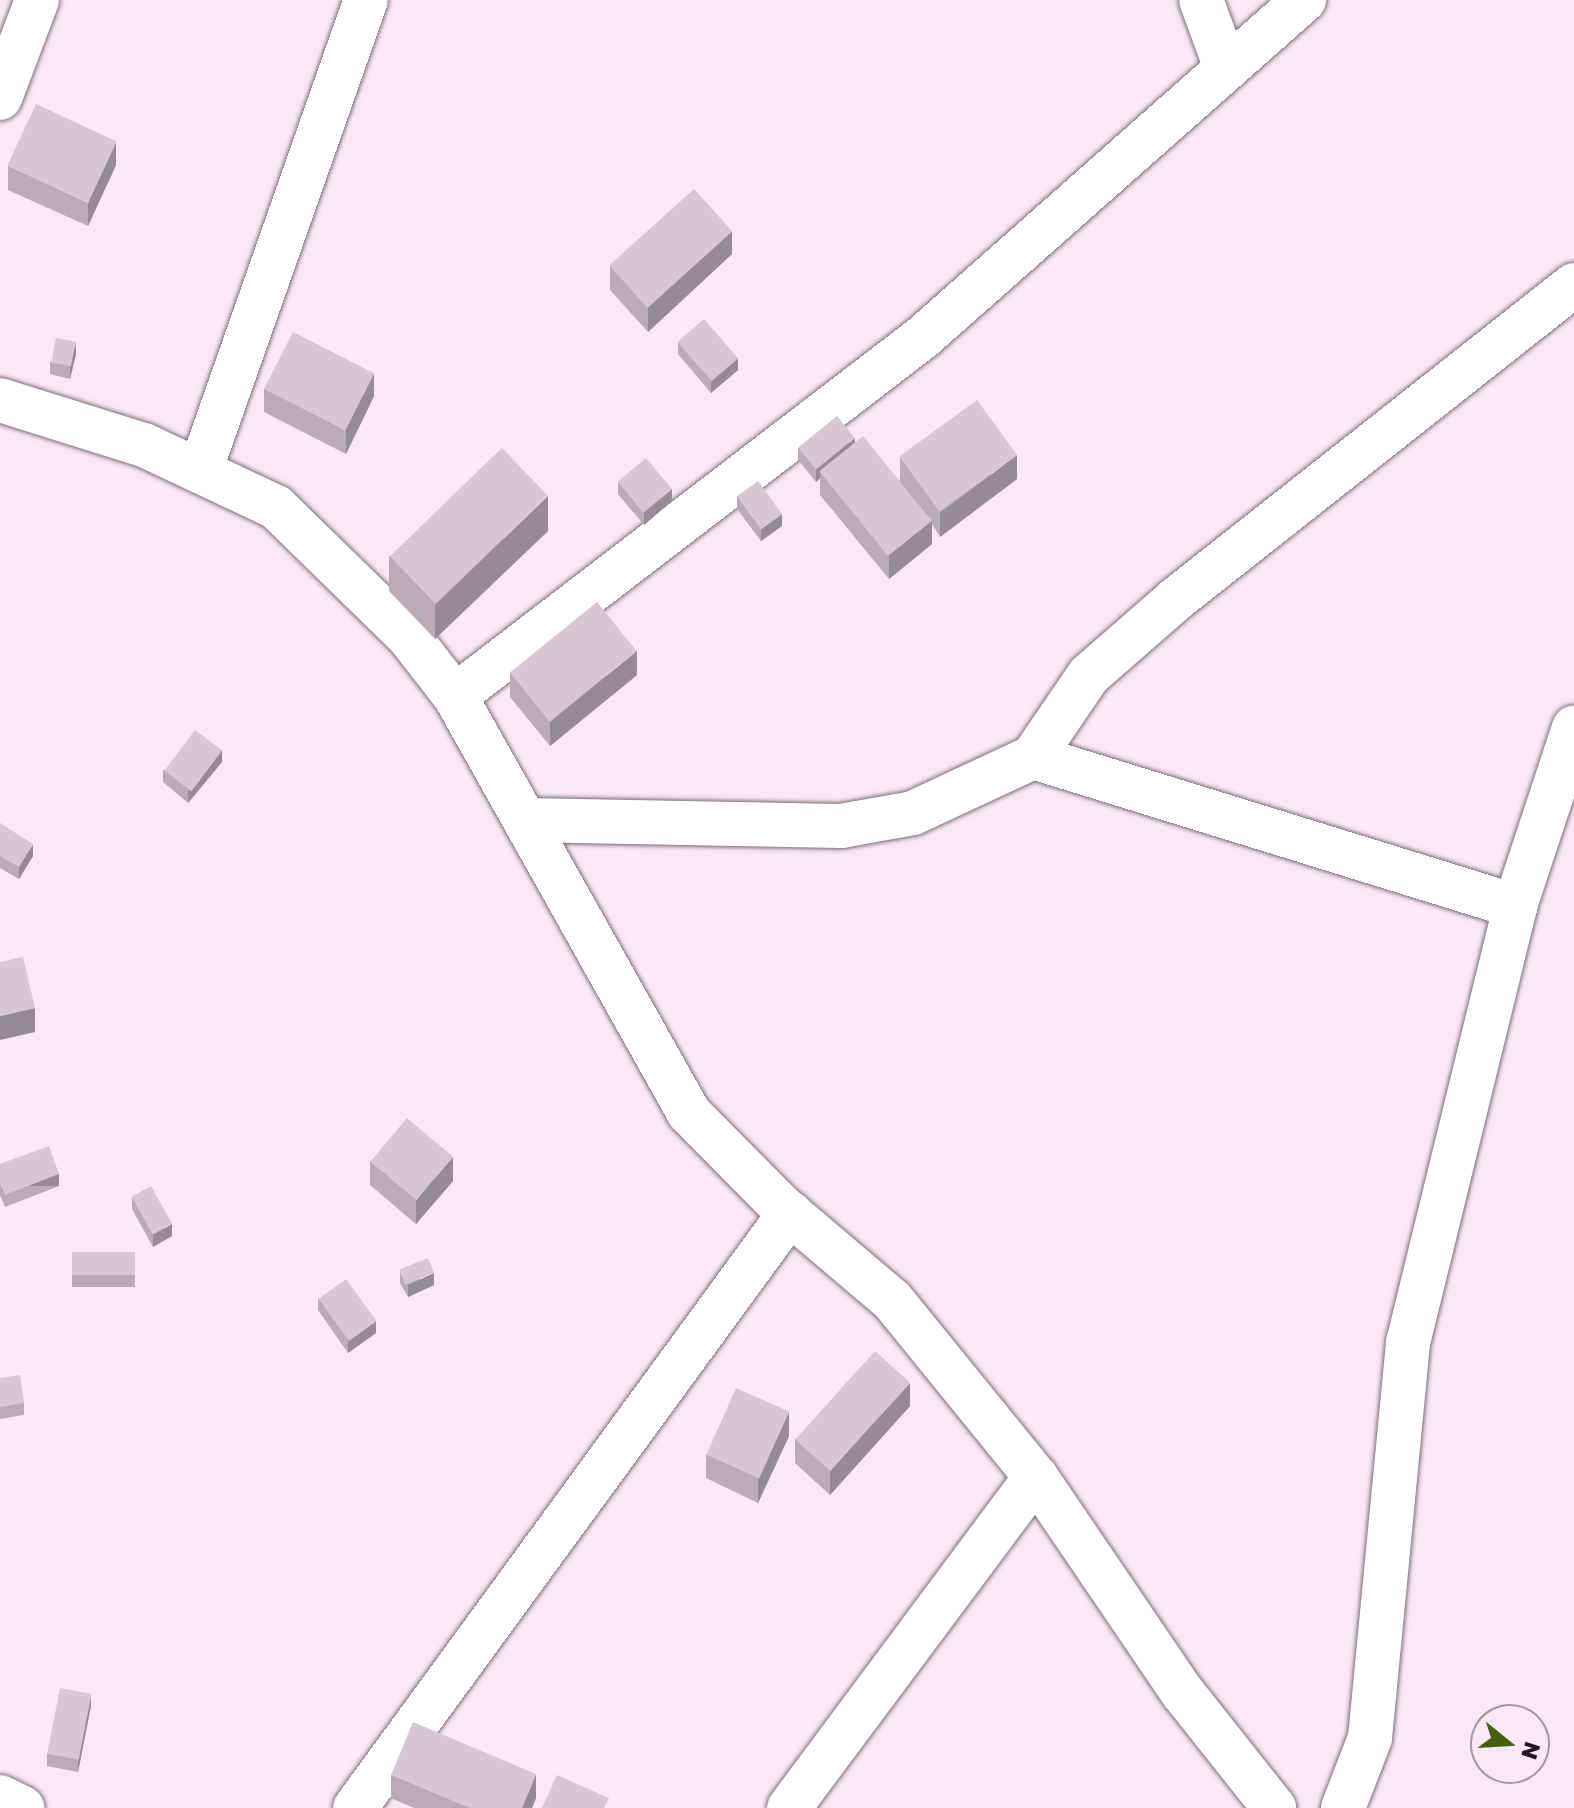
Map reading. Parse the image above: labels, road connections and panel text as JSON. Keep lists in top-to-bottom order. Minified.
{"north":"right"}
